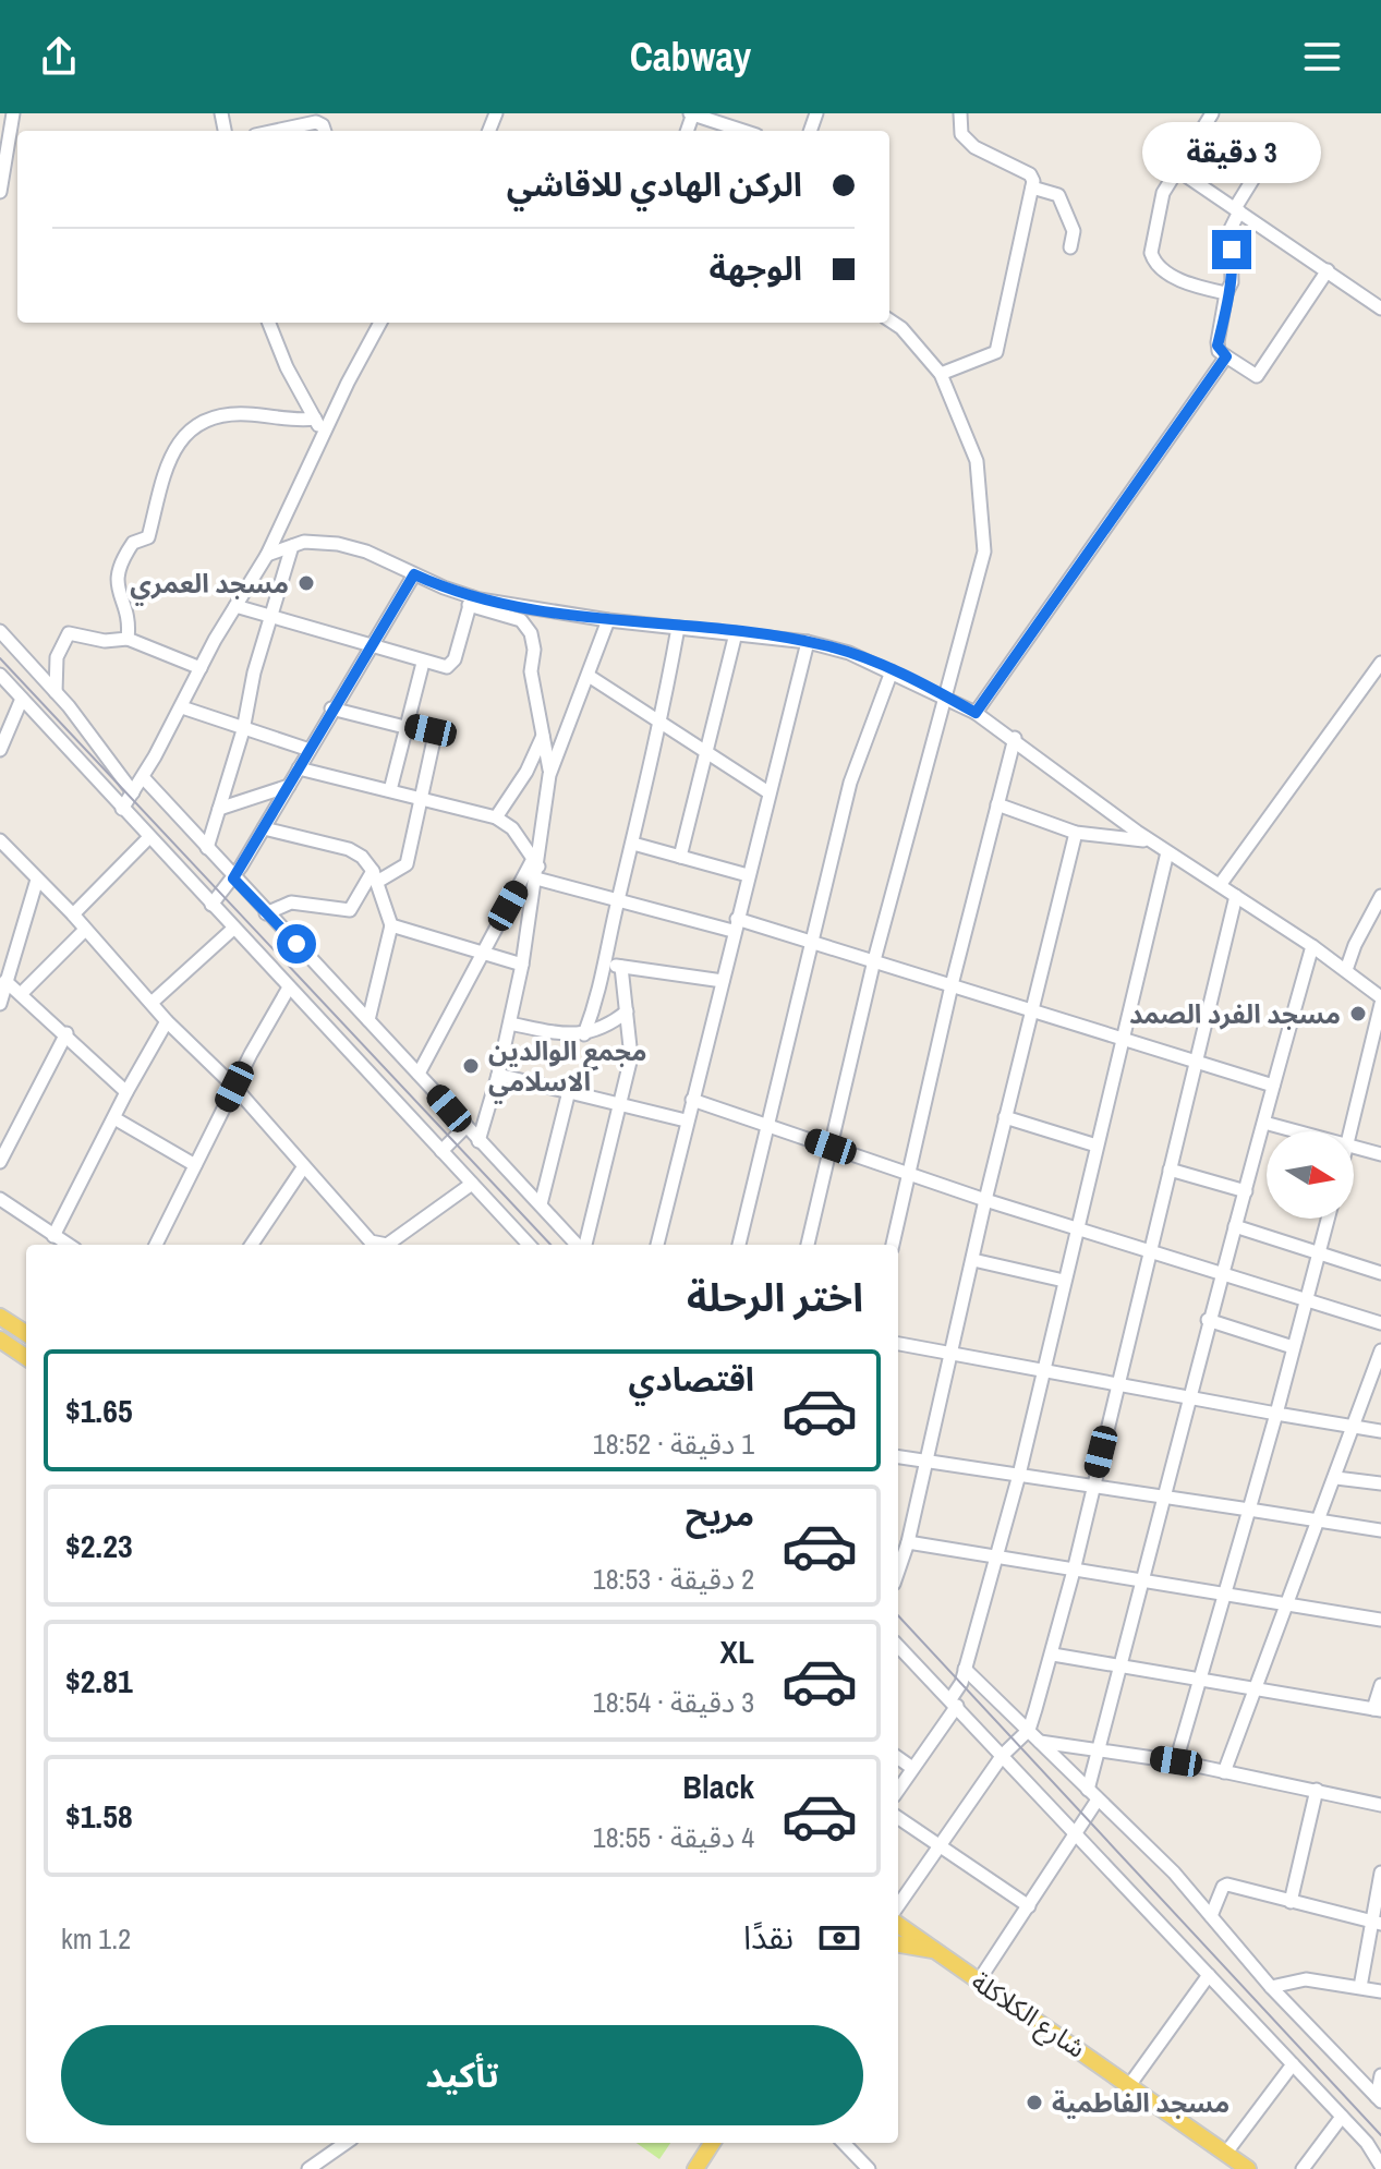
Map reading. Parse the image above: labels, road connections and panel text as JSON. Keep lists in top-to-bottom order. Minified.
{"streets":{"main road":["شارع الكلاكلة"]},"places":["مسجد العمري","مسجد الفرد الصمد","مجمع الوالدين الاسلامي","مسجد الفاطمية"],"north":"right","page":{"header":"Cabway","bubble":"3 دقيقة","banner":["الركن الهادي للاقاشي","الوجهة"],"heading":"اختر الرحلة","list":[{"name":"اقتصادي","note":"1 دقيقة · 18:52","value":"$1.65"},{"name":"مريح","note":"2 دقيقة · 18:53","value":"$2.23"},{"name":"XL","note":"3 دقيقة · 18:54","value":"$2.81"},{"name":"Black","note":"4 دقيقة · 18:55","value":"$1.58"}],"pay":["نقدًا","1.2 km"],"buttons":"تأكيد"}}
